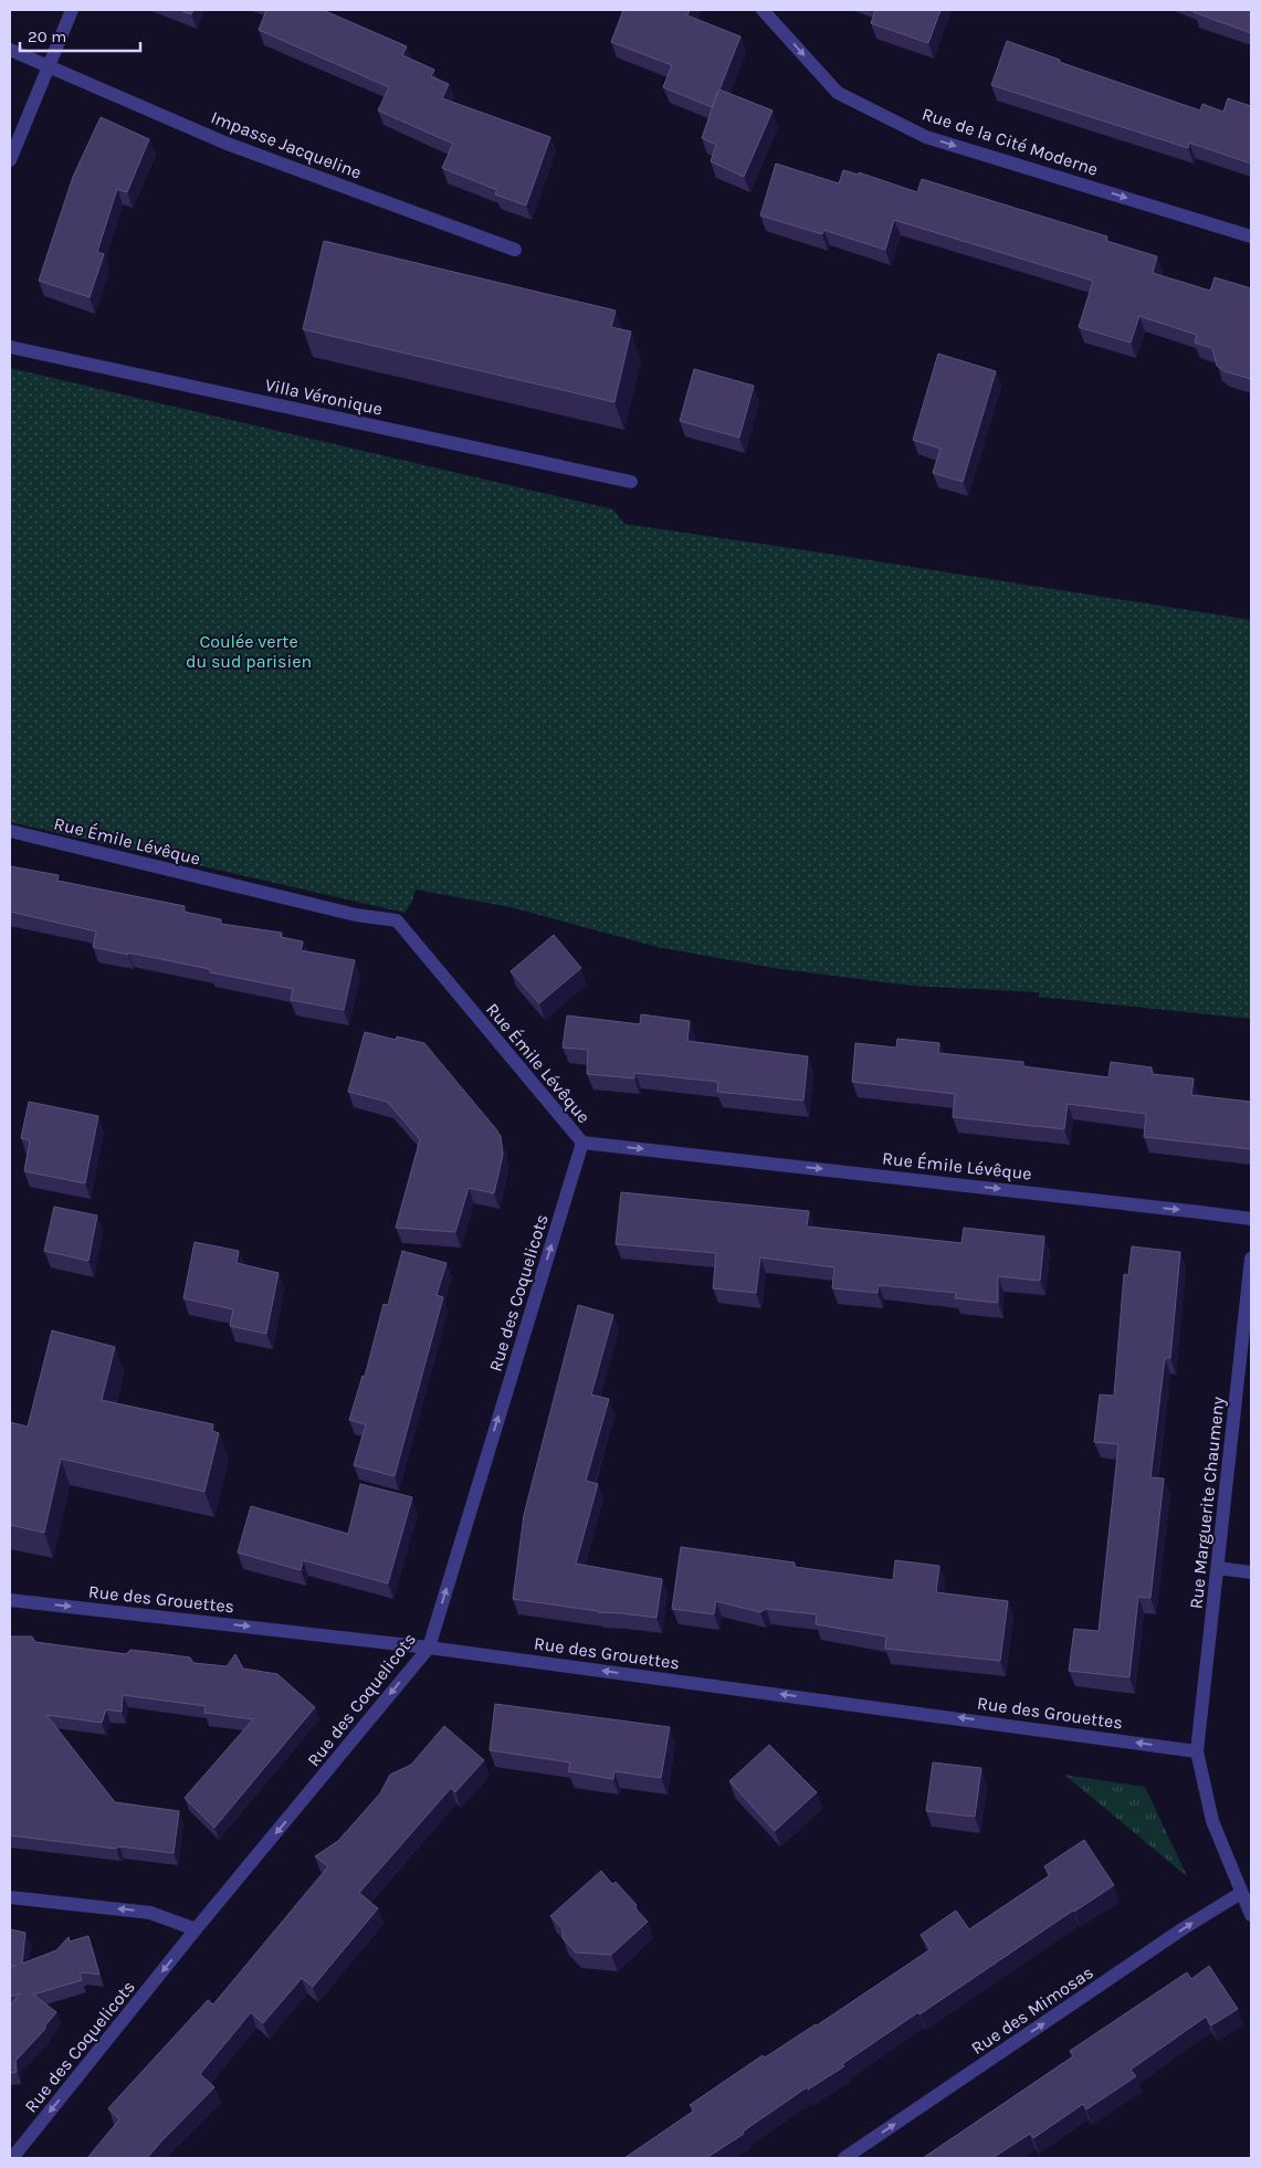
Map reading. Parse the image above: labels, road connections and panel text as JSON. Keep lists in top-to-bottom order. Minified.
{"streets":{"street":["Rue de la Cité Moderne","Impasse Jacqueline","Villa Véronique","Rue Émile Lévêque","Rue des Coquelicots","Rue Marguerite Chaumeny","Rue des Grouettes","Rue des Mimosas"]},"crossings":[["Rue Émile Lévêque","Rue des Coquelicots"],["Rue des Coquelicots","Rue des Grouettes"],["Rue Marguerite Chaumeny","Rue des Grouettes"],["Rue Marguerite Chaumeny","Rue des Mimosas"]],"one_way":["Rue de la Cité Moderne","Rue Émile Lévêque","Rue des Mimosas"],"parks":["Coulée verte du sud parisien"],"scale_bar":"20 m"}
